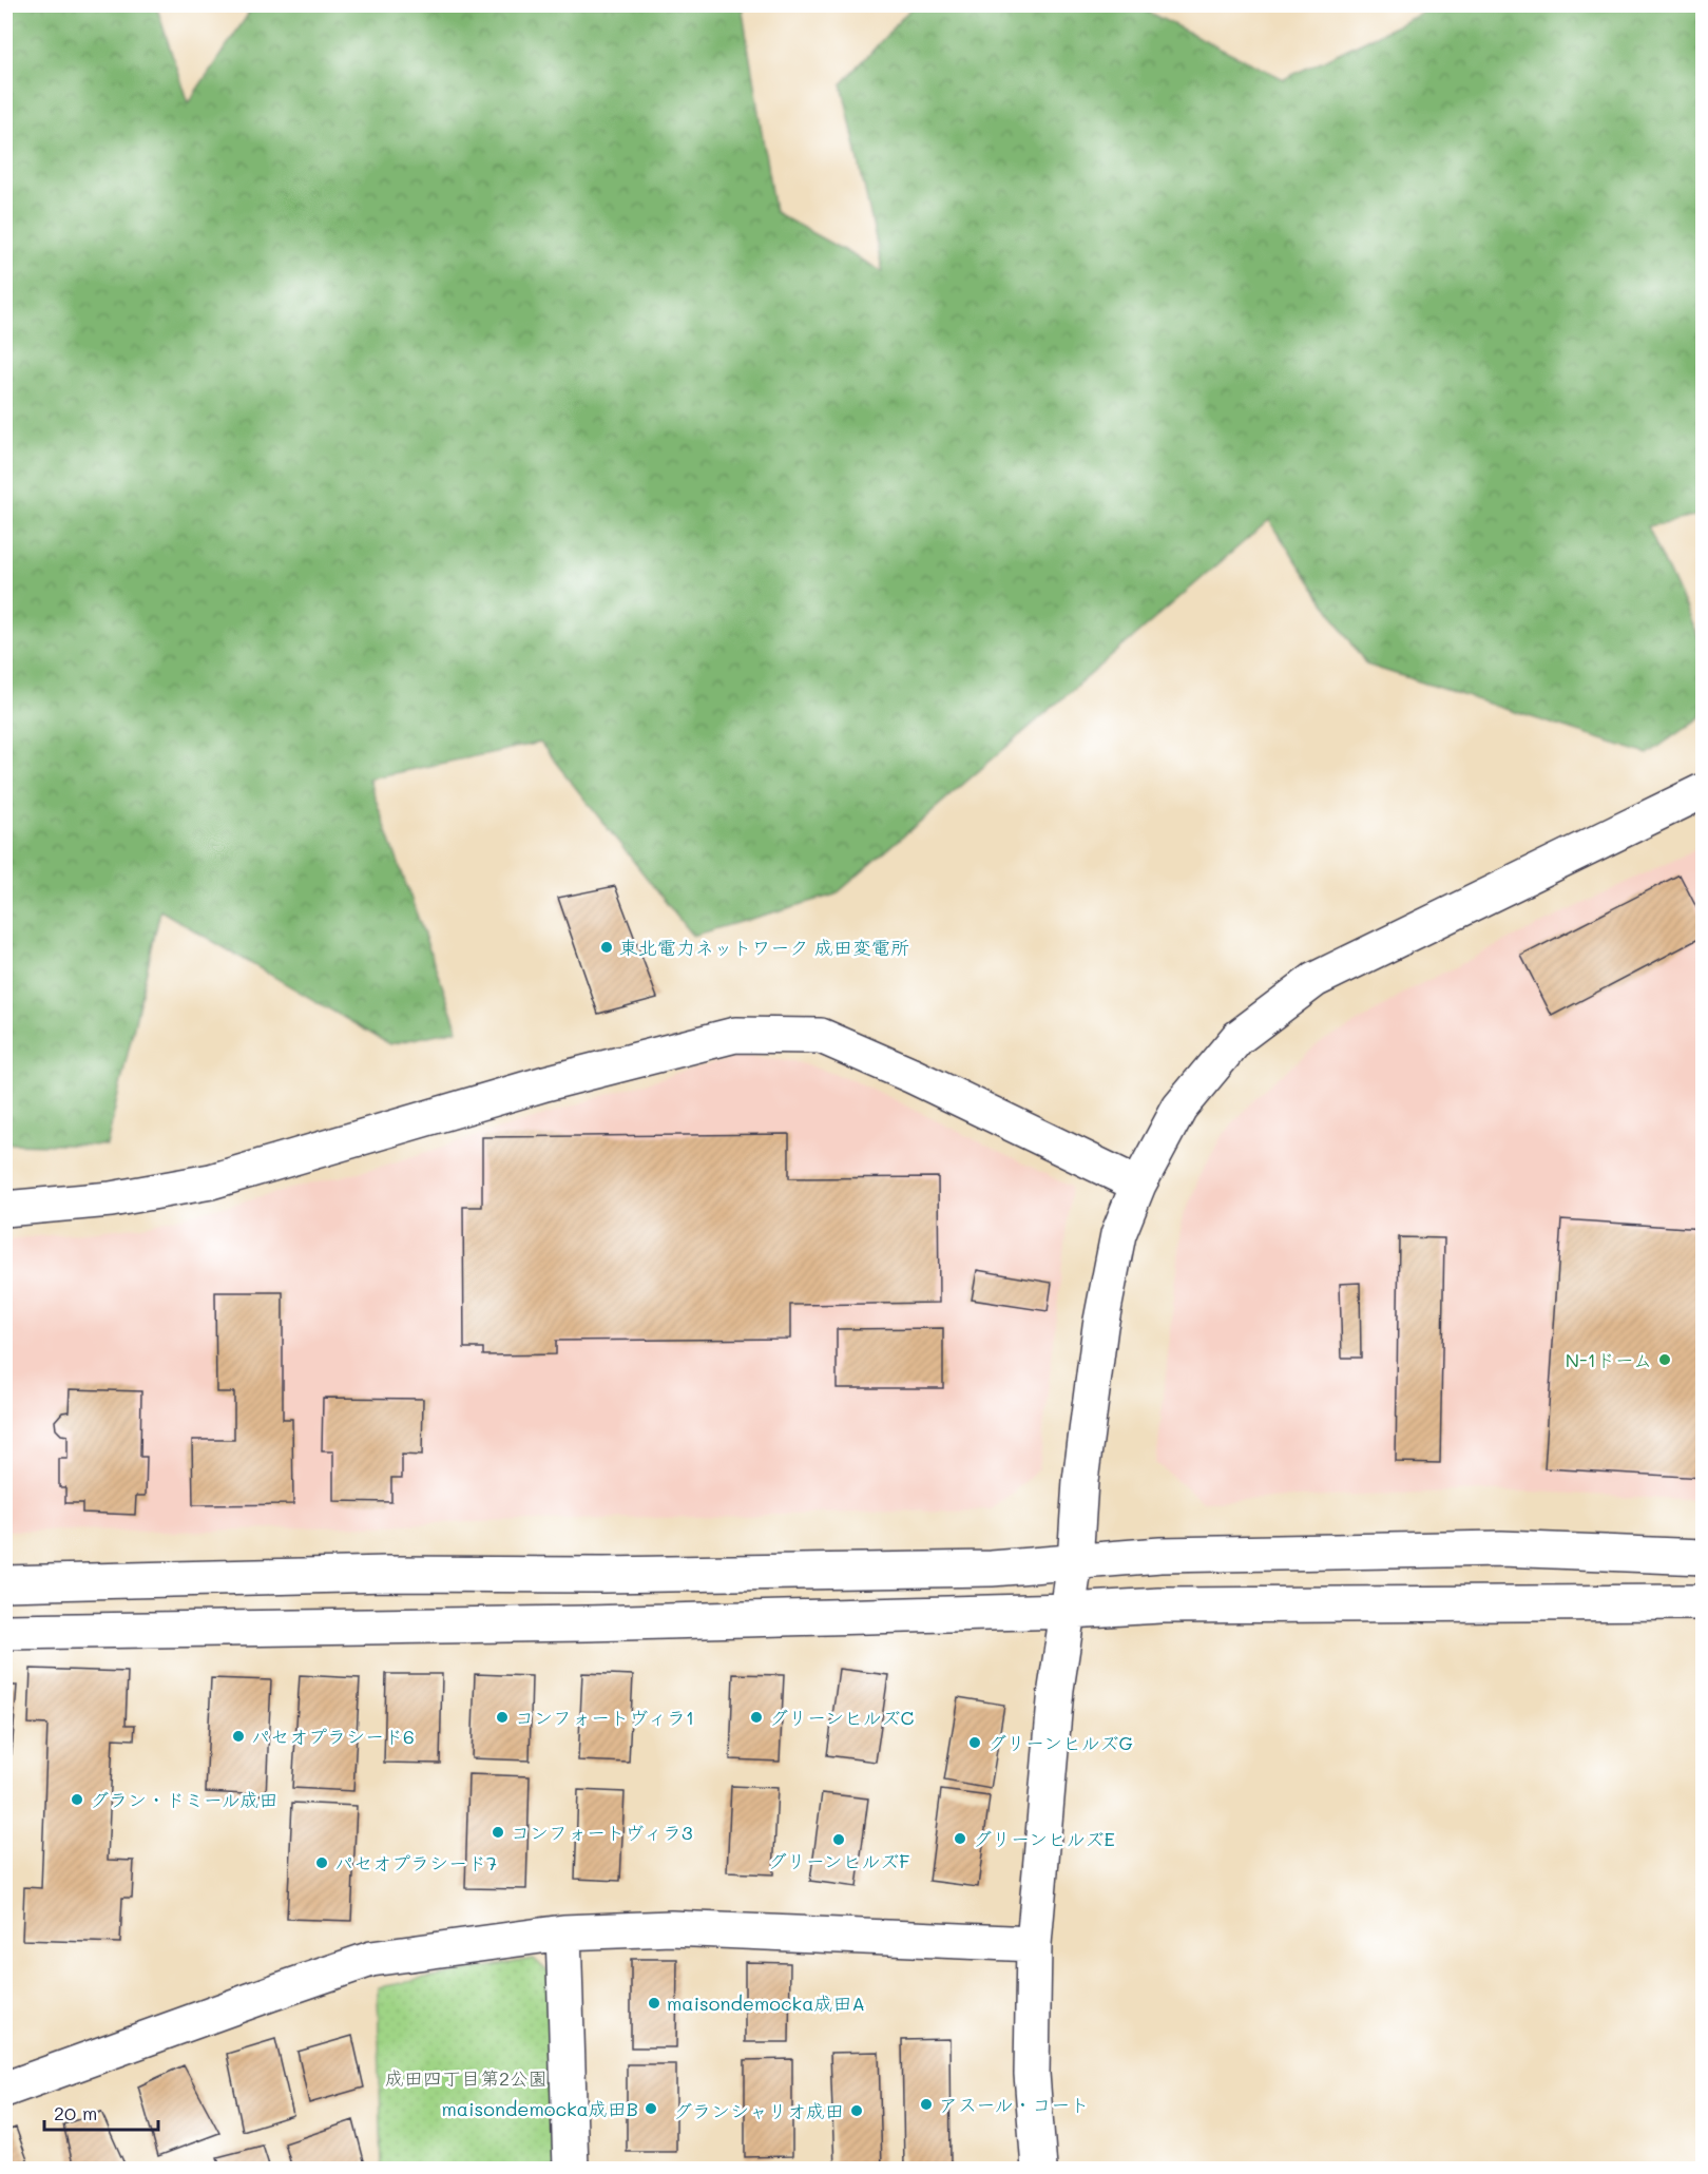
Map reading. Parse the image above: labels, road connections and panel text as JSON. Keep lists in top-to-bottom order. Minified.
{"parks":["成田四丁目第2公園"],"places":["東北電力ネットワーク 成田変電所","N-1ドーム","コンフォートヴィラ1","グリーンヒルズC","パセオプラシード6","グリーンヒルズG","グラン・ドミール成田","コンフォートヴィラ3","グリーンヒルズE","グリーンヒルズF","パセオプラシード7","maisondemocka成田A","アスール・コート","maisondemocka成田B","グランシャリオ成田"],"scale_bar":"20 m"}
